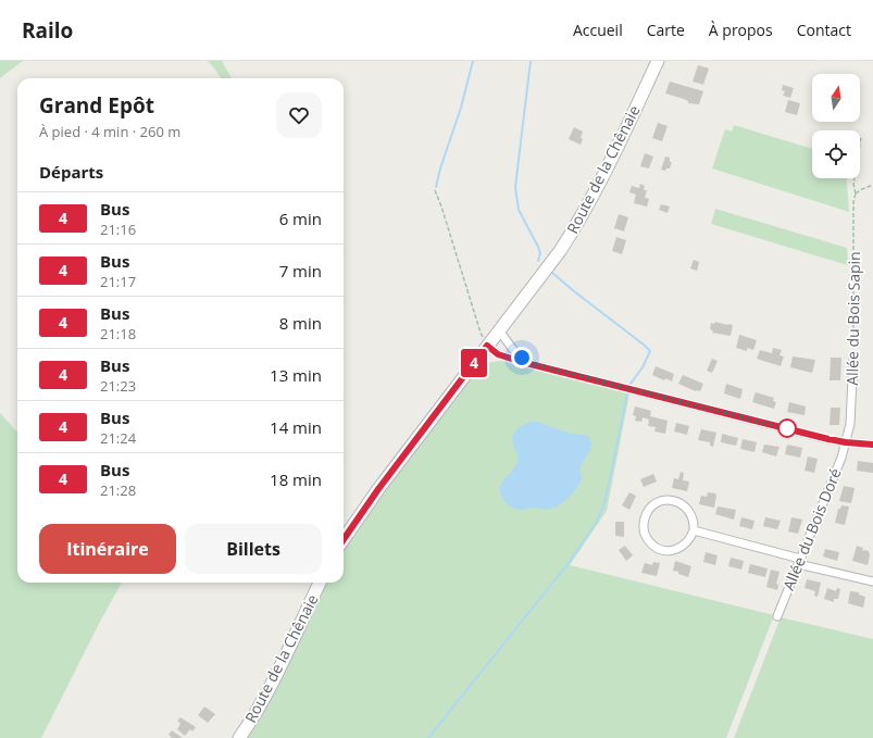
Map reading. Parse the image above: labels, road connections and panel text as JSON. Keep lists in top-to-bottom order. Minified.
{"streets":{"main road":["Route de la Chênaie"],"street":["Allée du Bois Sapin","Allée du Bois Doré"]},"crossings":[["Allée du Bois Sapin","Allée du Bois Doré"]],"lines":["bus line 4"],"north":"top","page":{"header":"Railo","nav":["Accueil","Carte","À propos","Contact"],"on_map":"4","heading":[["Grand Epôt","À pied · 4 min · 260 m"],"Départs"],"list":[{"mark":"4","name":"Bus","note":"21:16","value":"6 min"},{"mark":"4","name":"Bus","note":"21:17","value":"7 min"},{"mark":"4","name":"Bus","note":"21:18","value":"8 min"},{"mark":"4","name":"Bus","note":"21:23","value":"13 min"},{"mark":"4","name":"Bus","note":"21:24","value":"14 min"},{"mark":"4","name":"Bus","note":"21:28","value":"18 min"}],"buttons":["Itinéraire","Billets"]}}
